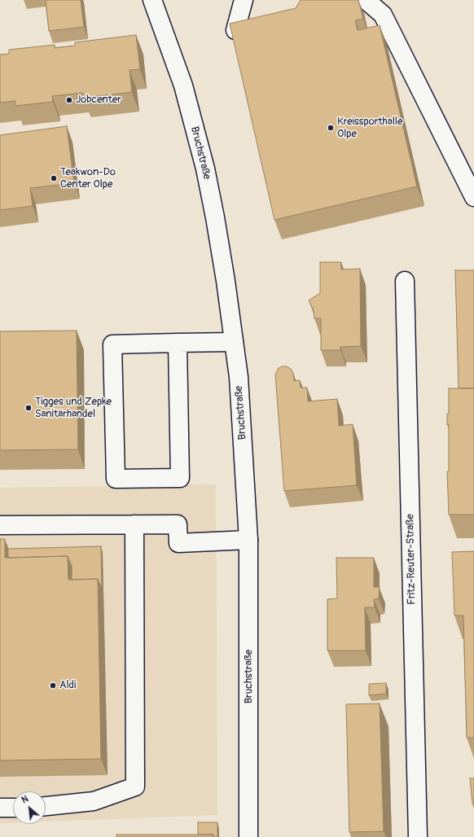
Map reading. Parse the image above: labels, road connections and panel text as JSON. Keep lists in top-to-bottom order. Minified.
{"streets":{"main road":["Bruchstraße","Fritz-Reuter-Straße"]},"places":["Jobcenter","Kreissporthalle Olpe","Teakwon-Do Center Olpe","Tigges und Zepke Sanitärhandel","Aldi"],"north":"top left"}
